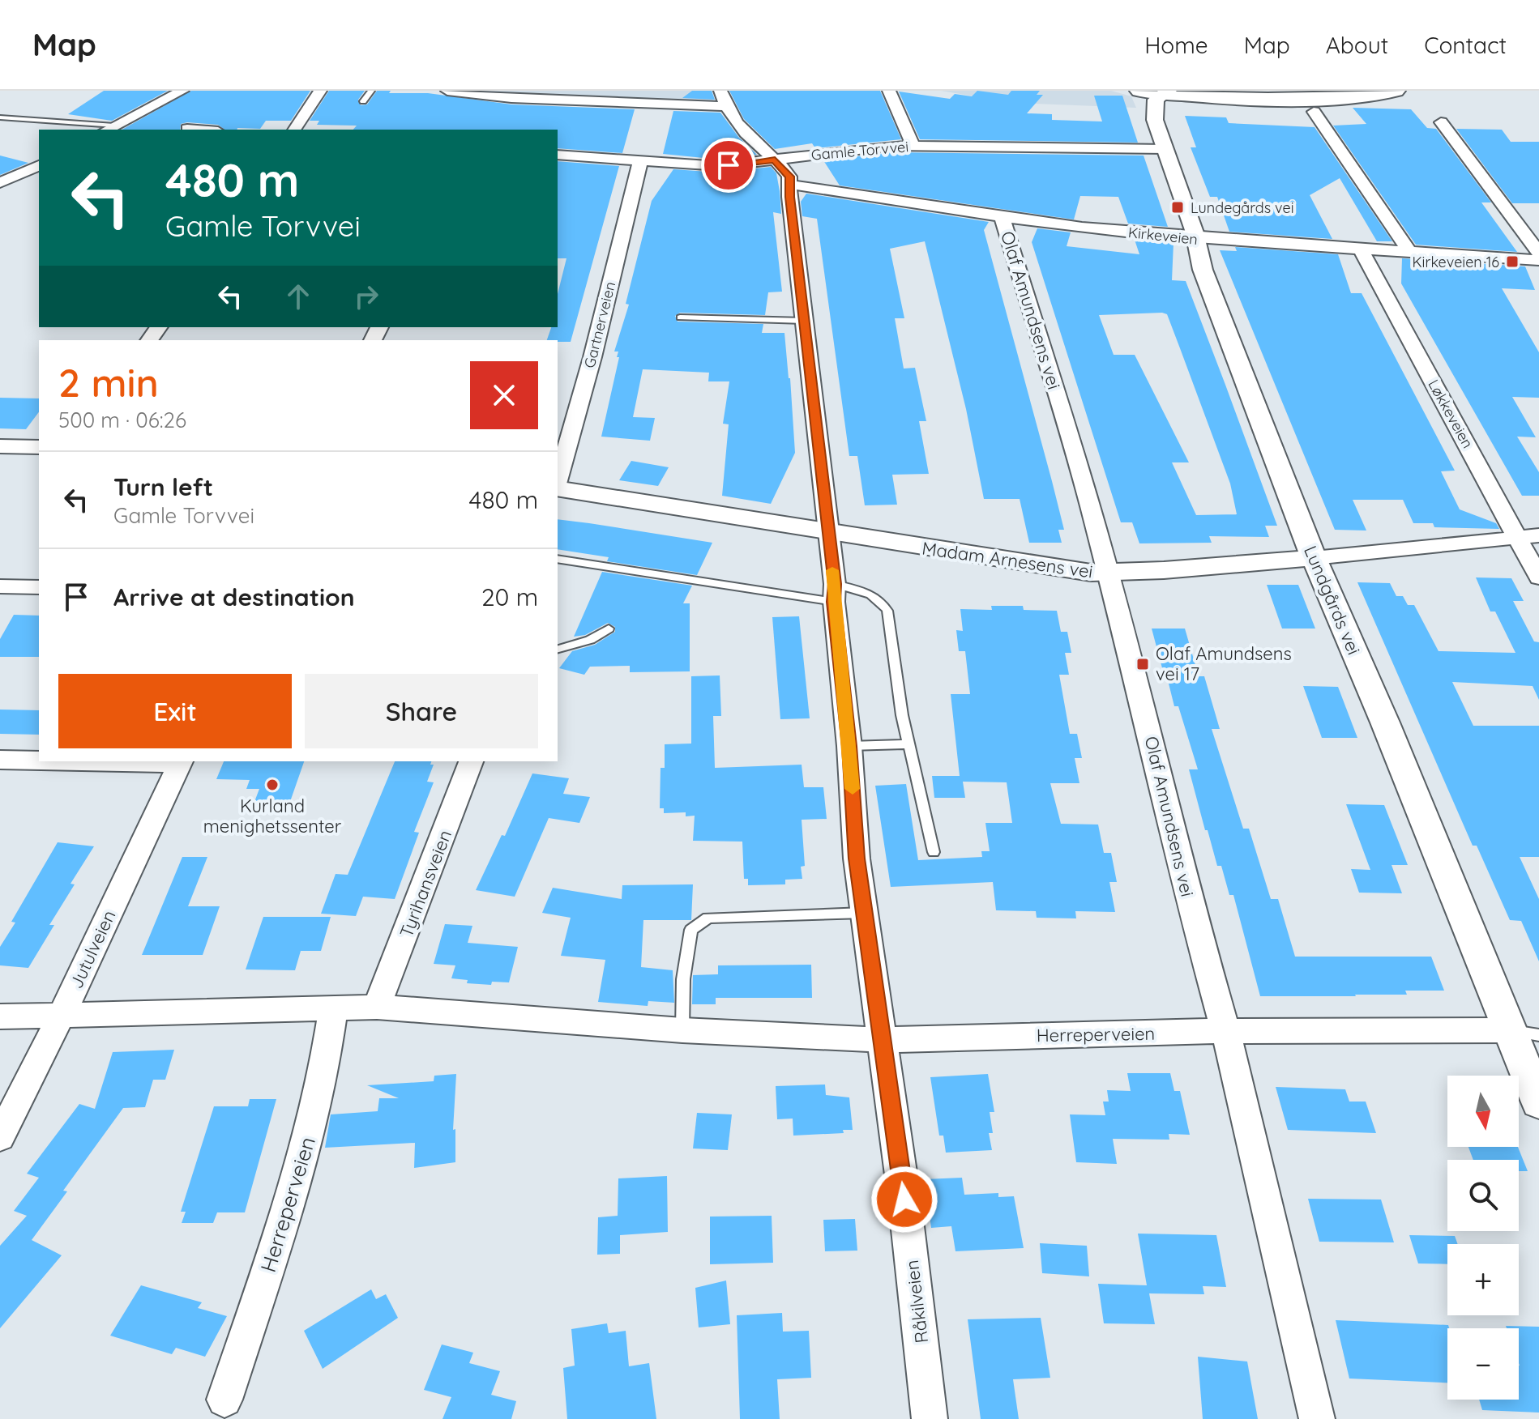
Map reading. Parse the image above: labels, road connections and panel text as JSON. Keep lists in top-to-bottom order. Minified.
{"streets":{"street":["Gamle Torvvei","Kirkeveien","Olaf Amundsens vei","Gartnerveien","Løkkeveien","Madam Arnesens vei","Lundgårds vei","Tyrihansveien","Jutulveien","Herreperveien","Råkilveien"]},"crossings":[["Gamle Torvvei","Gartnerveien"],["Gamle Torvvei","Lundgårds vei"],["Gamle Torvvei","Råkilveien"],["Kirkeveien","Olaf Amundsens vei"],["Kirkeveien","Løkkeveien"],["Kirkeveien","Lundgårds vei"],["Kirkeveien","Råkilveien"],["Olaf Amundsens vei","Madam Arnesens vei"],["Olaf Amundsens vei","Herreperveien"],["Løkkeveien","Madam Arnesens vei"],["Madam Arnesens vei","Lundgårds vei"],["Madam Arnesens vei","Råkilveien"],["Lundgårds vei","Herreperveien"],["Tyrihansveien","Herreperveien"],["Jutulveien","Herreperveien"],["Herreperveien","Råkilveien"]],"places":{"transit":["Lundegårds vei","Kirkeveien 16","Olaf Amundsens vei 17"],"other":["Kurland menighetssenter"]},"north":"bottom","page":{"header":"Map","nav":["Home","Map","About","Contact"],"turn":["480 m","Gamle Torvvei"],"heading":["2 min","500 m · 06:26"],"list":[{"name":"Turn left","note":"Gamle Torvvei","value":"480 m"},{"name":"Arrive at destination","value":"20 m"}],"buttons":["Exit","Share"],"map_buttons":["+","−"]}}
